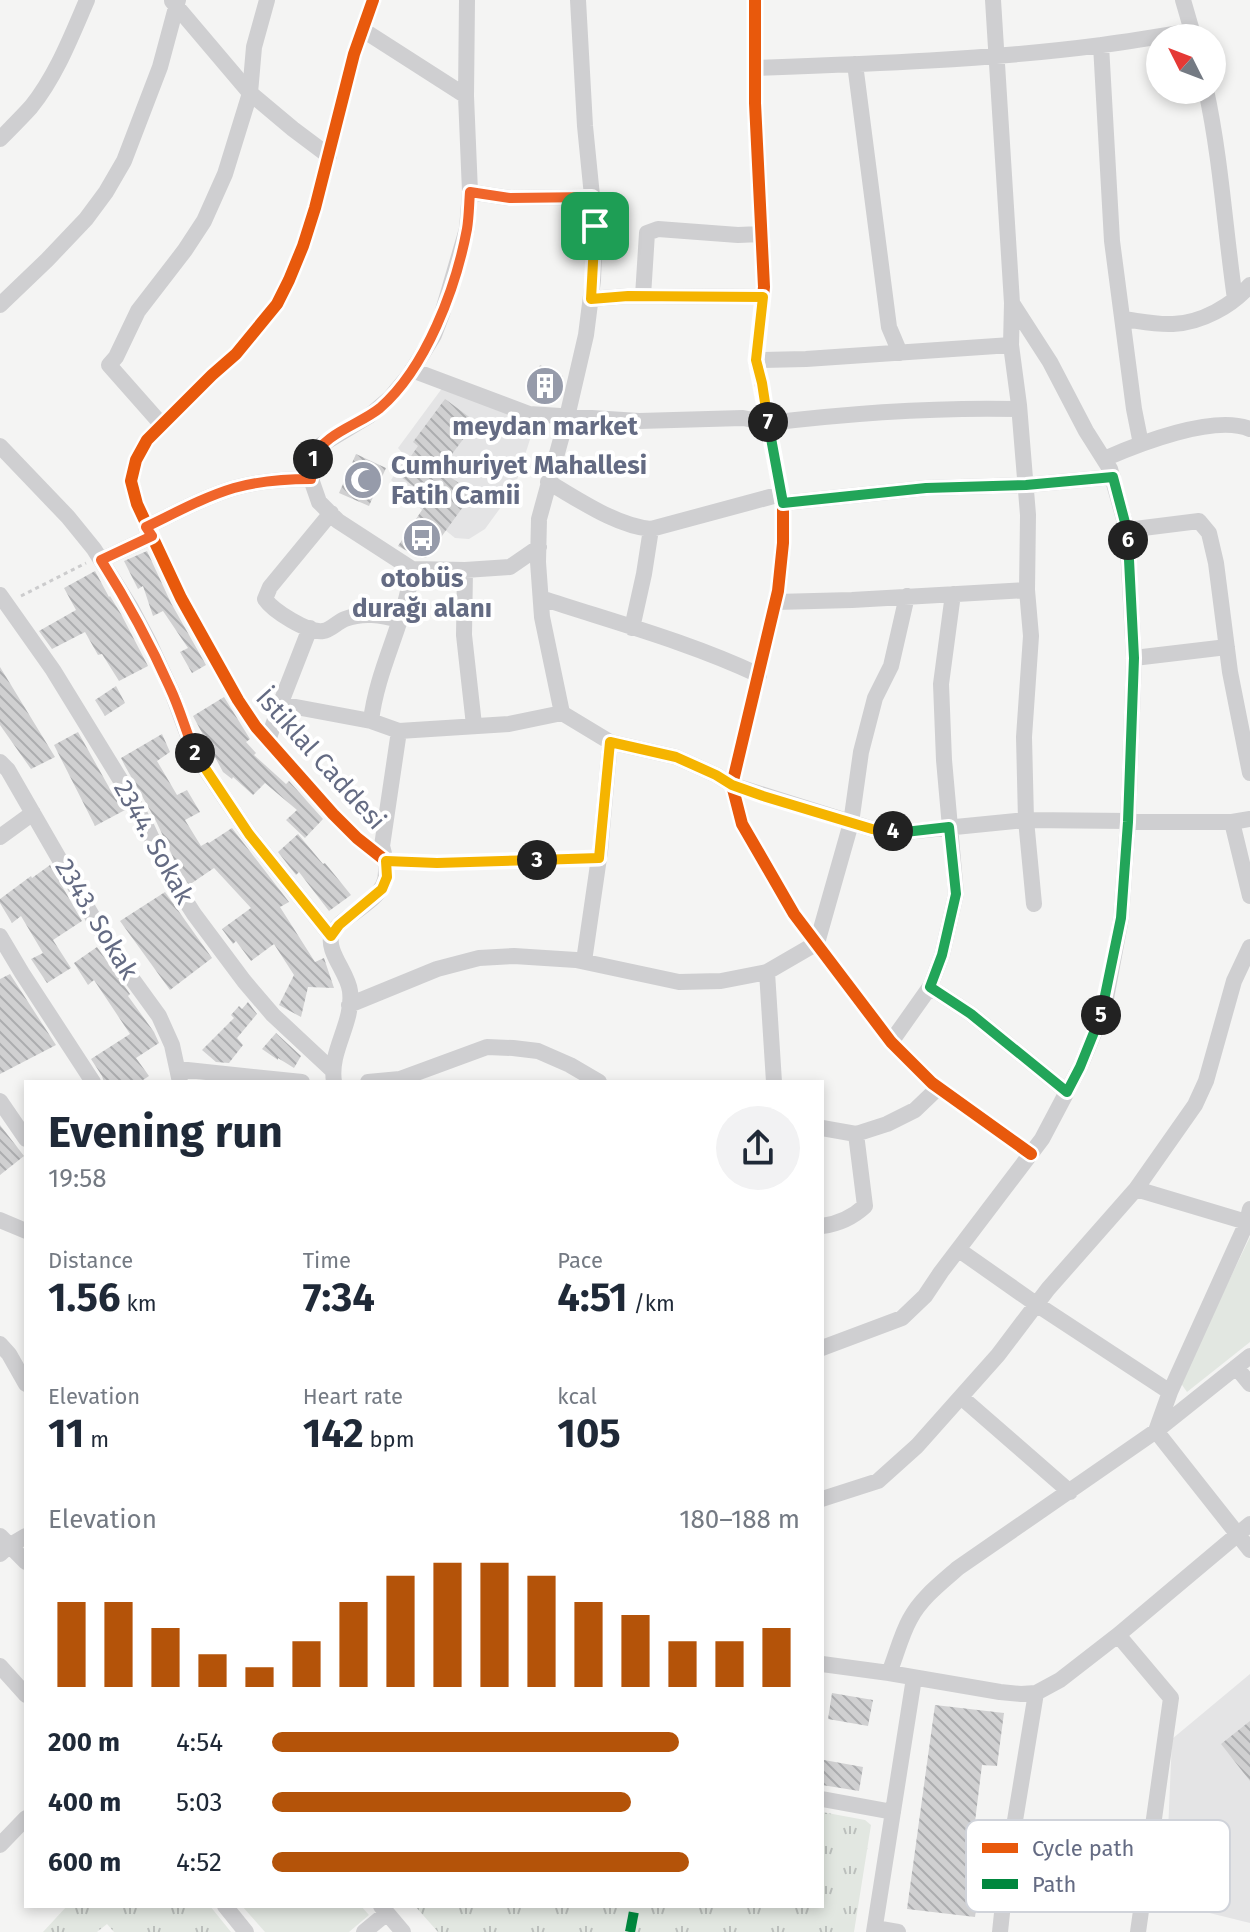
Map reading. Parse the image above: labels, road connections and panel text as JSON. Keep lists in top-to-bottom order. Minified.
{"streets":{"street":["İstiklal Caddesi","2344. Sokak","2343. Sokak"]},"places":{"building":["meydan market"],"mosque":["Cumhuriyet Mahallesi Fatih Camii"],"bus stop":["otobüs durağı alanı"]},"legend":["Cycle path","Path"],"north":"top left","page":{"pins":["7","1","6","2","4","3","5"],"heading":["Evening run","19:58"],"stats":[["Distance","1.56 km"],["Time","7:34"],["Pace","4:51 /km"],["Elevation","11 m"],["Heart rate","142 bpm"],["kcal","105"]],"chart":["Elevation","180–188 m"],"list":[{"name":"200 m","note":"4:54"},{"name":"400 m","note":"5:03"},{"name":"600 m","note":"4:52"}]}}
